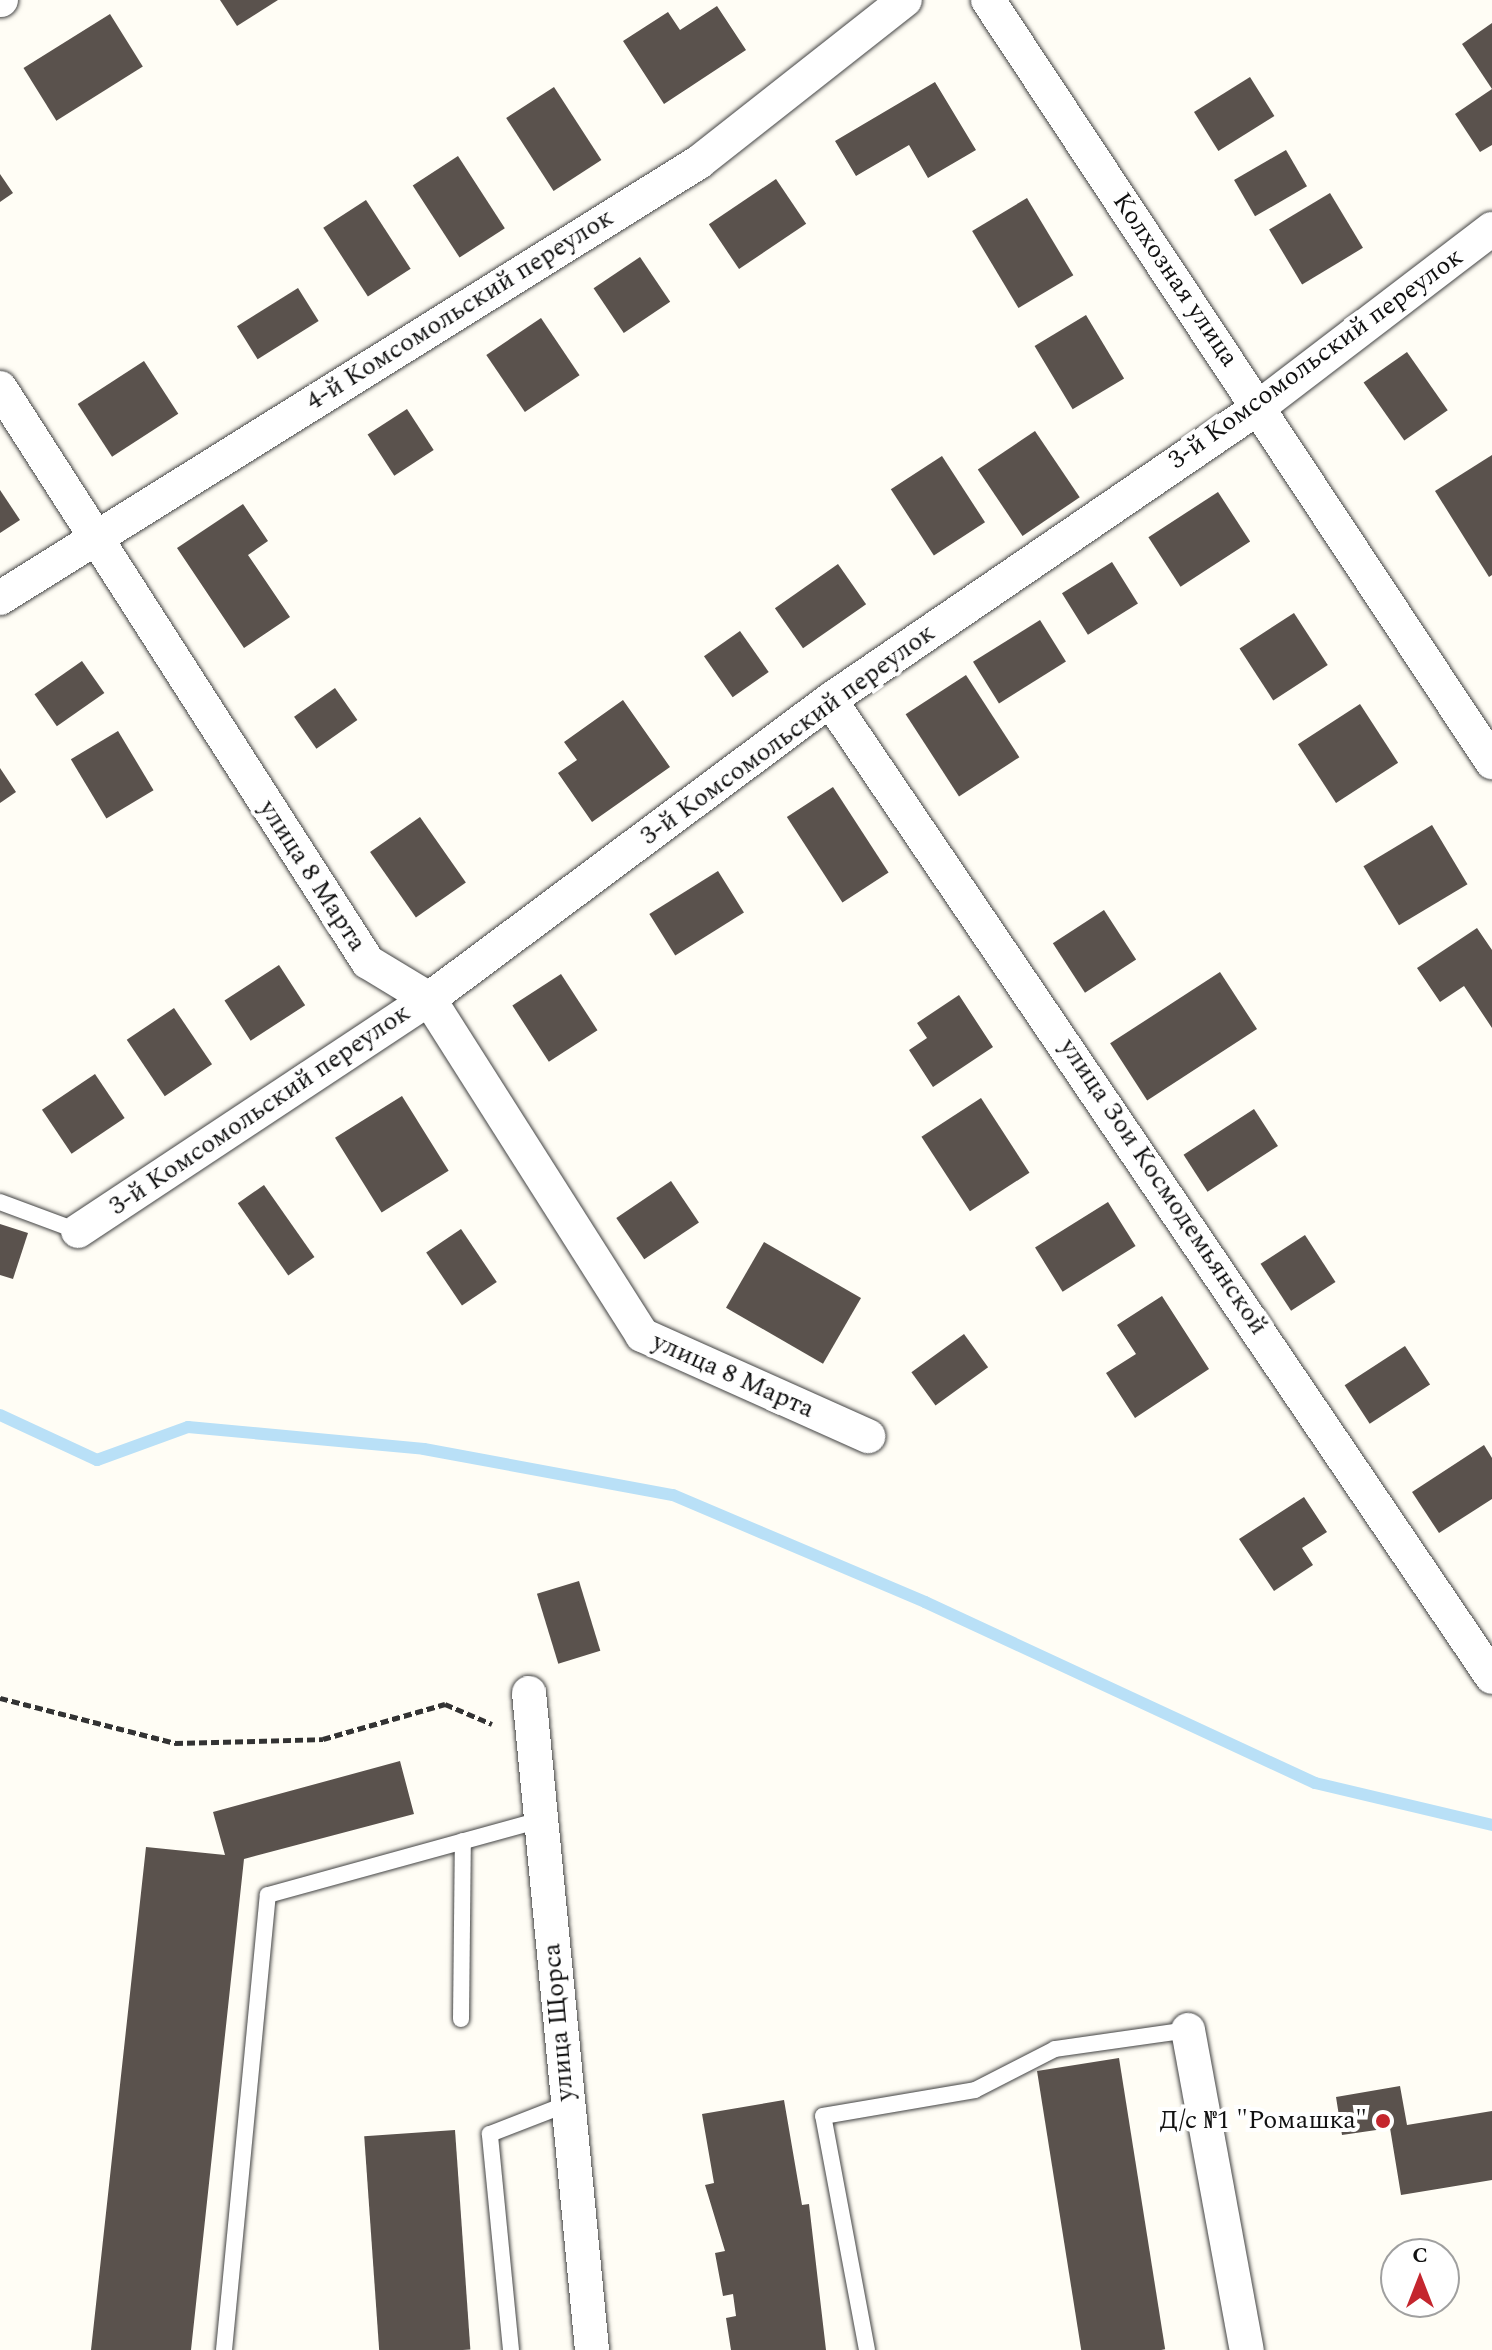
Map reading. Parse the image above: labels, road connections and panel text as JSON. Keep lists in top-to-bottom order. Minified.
{"streets":{"street":["Колхозная улица","4-й Комсомольский переулок","3-й Комсомольский переулок","улица 8 Марта","улица Зои Космодемьянской","улица Щорса"]},"crossings":[["Колхозная улица","3-й Комсомольский переулок"],["4-й Комсомольский переулок","улица 8 Марта"],["3-й Комсомольский переулок","улица 8 Марта"],["3-й Комсомольский переулок","улица Зои Космодемьянской"]],"places":["Д/с №1 \"Ромашка\""],"north":"top"}
